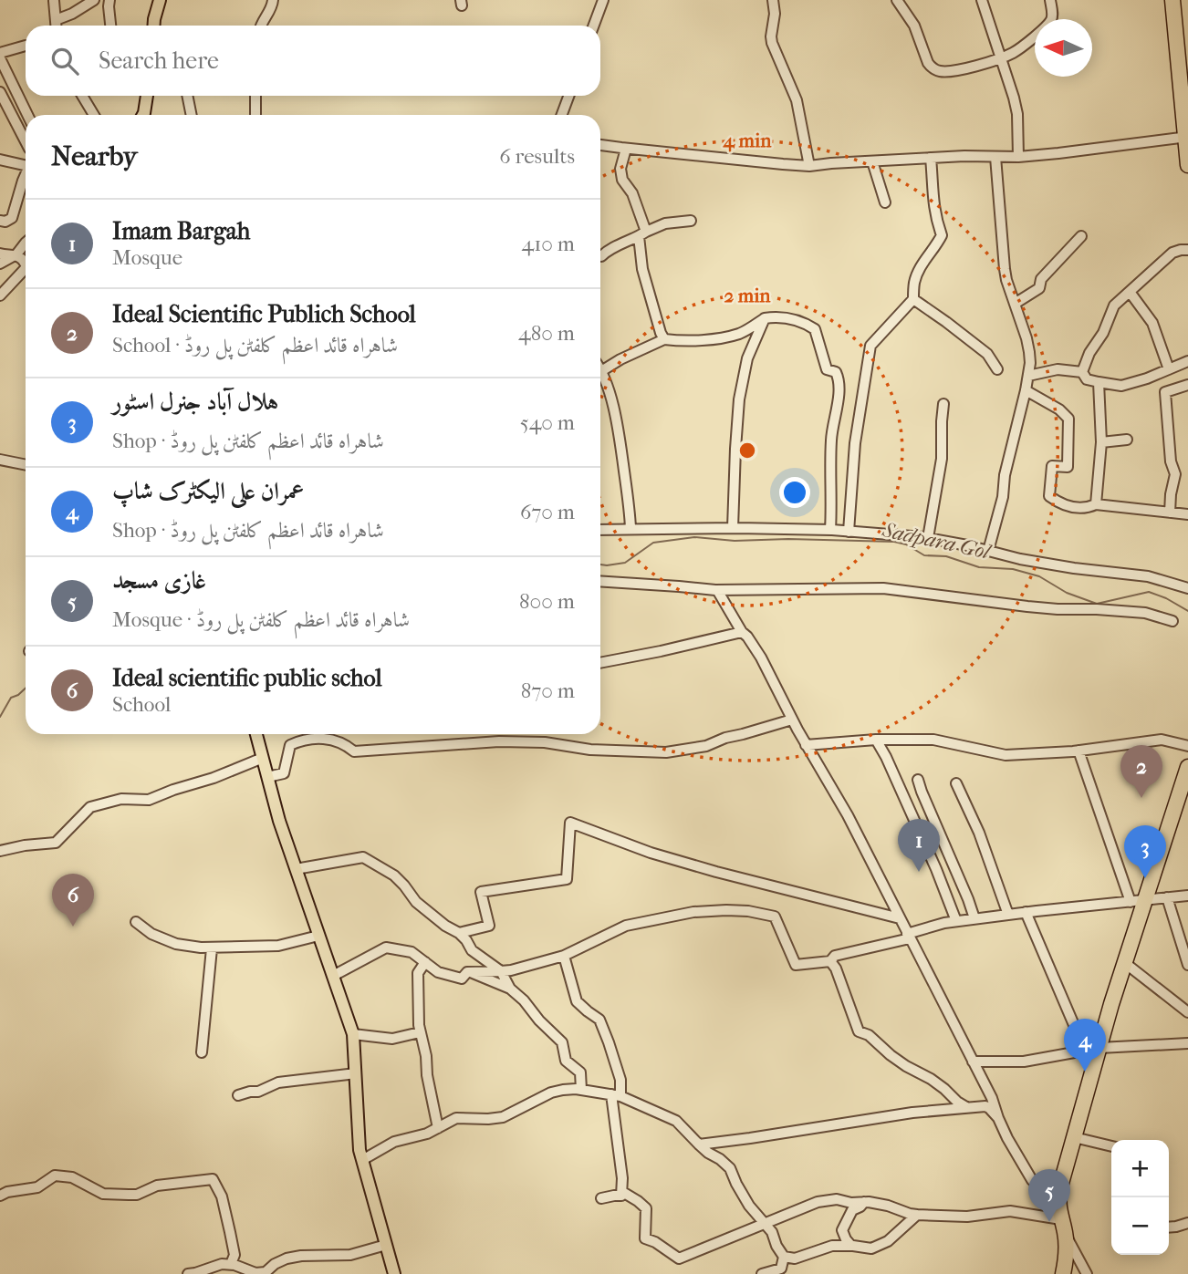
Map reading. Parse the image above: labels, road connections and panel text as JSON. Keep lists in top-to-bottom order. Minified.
{"water":["Sadpara Gol"],"north":"left","page":{"search":"Search here","heading":["Nearby","6 results"],"list":[{"mark":"1","name":"Imam Bargah","note":"Mosque","value":"410 m"},{"mark":"2","name":"Ideal Scientific Publich School","note":"School · شاہراہ قائد اعظم کلفٹن پل روڈ","value":"480 m"},{"mark":"3","name":"ہلال آباد جنرل اسٹور","note":"Shop · شاہراہ قائد اعظم کلفٹن پل روڈ","value":"540 m"},{"mark":"4","name":"عمران علی الیکٹرک شاپ","note":"Shop · شاہراہ قائد اعظم کلفٹن پل روڈ","value":"670 m"},{"mark":"5","name":"غازی مسجد","note":"Mosque · شاہراہ قائد اعظم کلفٹن پل روڈ","value":"800 m"},{"mark":"6","name":"Ideal scientific public schol","note":"School","value":"870 m"}],"pins":["2","1","3","6","4","5"],"map_buttons":["+","−"]},"rings":["4 min","2 min"]}
